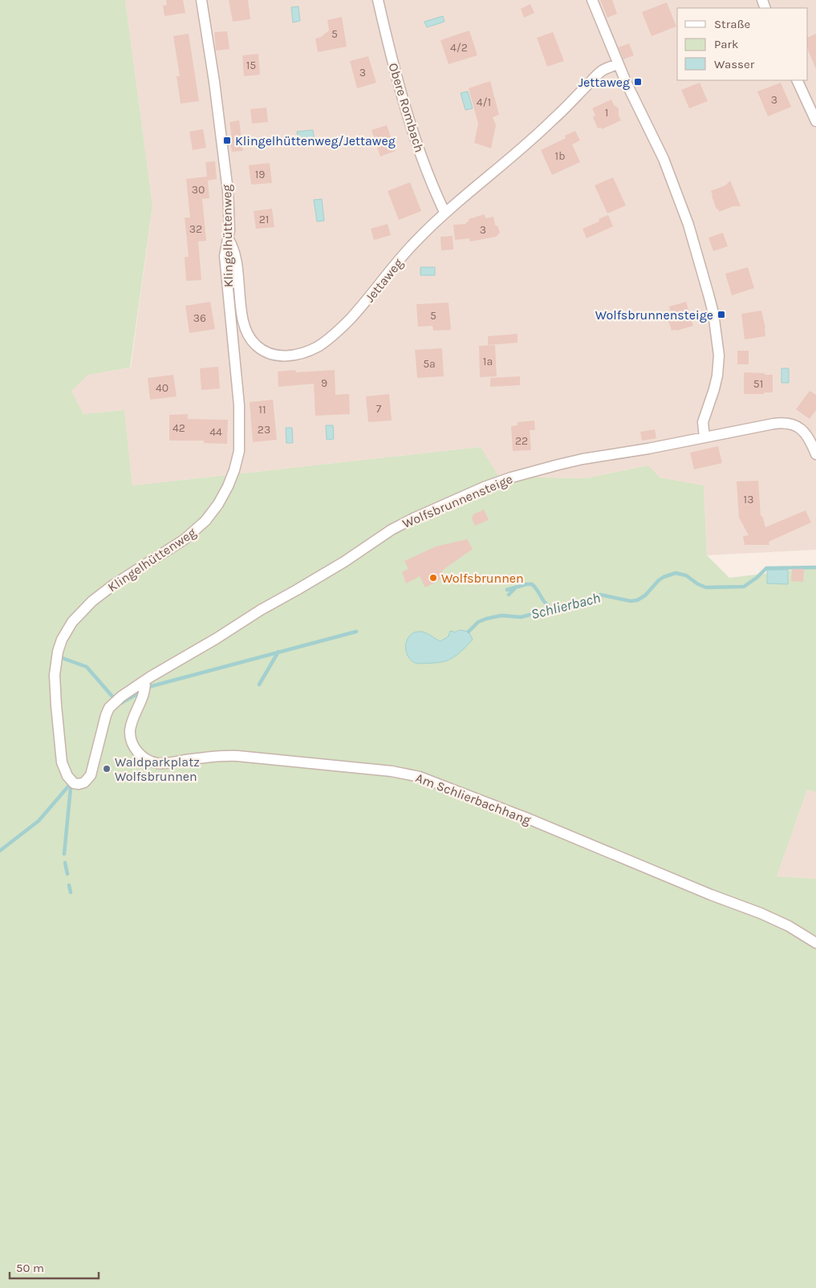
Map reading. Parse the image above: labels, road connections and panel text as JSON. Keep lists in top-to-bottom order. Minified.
{"streets":{"street":["Obere Rombach","Klingelhüttenweg","Jettaweg","Wolfsbrunnensteige","Am Schlierbachhang"]},"crossings":[["Obere Rombach","Jettaweg"],["Klingelhüttenweg","Jettaweg"],["Klingelhüttenweg","Wolfsbrunnensteige"],["Klingelhüttenweg","Am Schlierbachhang"],["Wolfsbrunnensteige","Am Schlierbachhang"]],"water":["Schlierbach"],"places":{"transit":["Jettaweg","Klingelhüttenweg/Jettaweg","Wolfsbrunnensteige"],"other":["Wolfsbrunnen","Waldparkplatz Wolfsbrunnen"]},"house_numbers":["5","4/2","15","3","3","4/1","1","1b","19","30","21","32","3","5","36","1a","5a","9","51","40","7","11","42","23","44","22","13"],"legend":["Straße","Park","Wasser"],"scale_bar":"50 m"}
